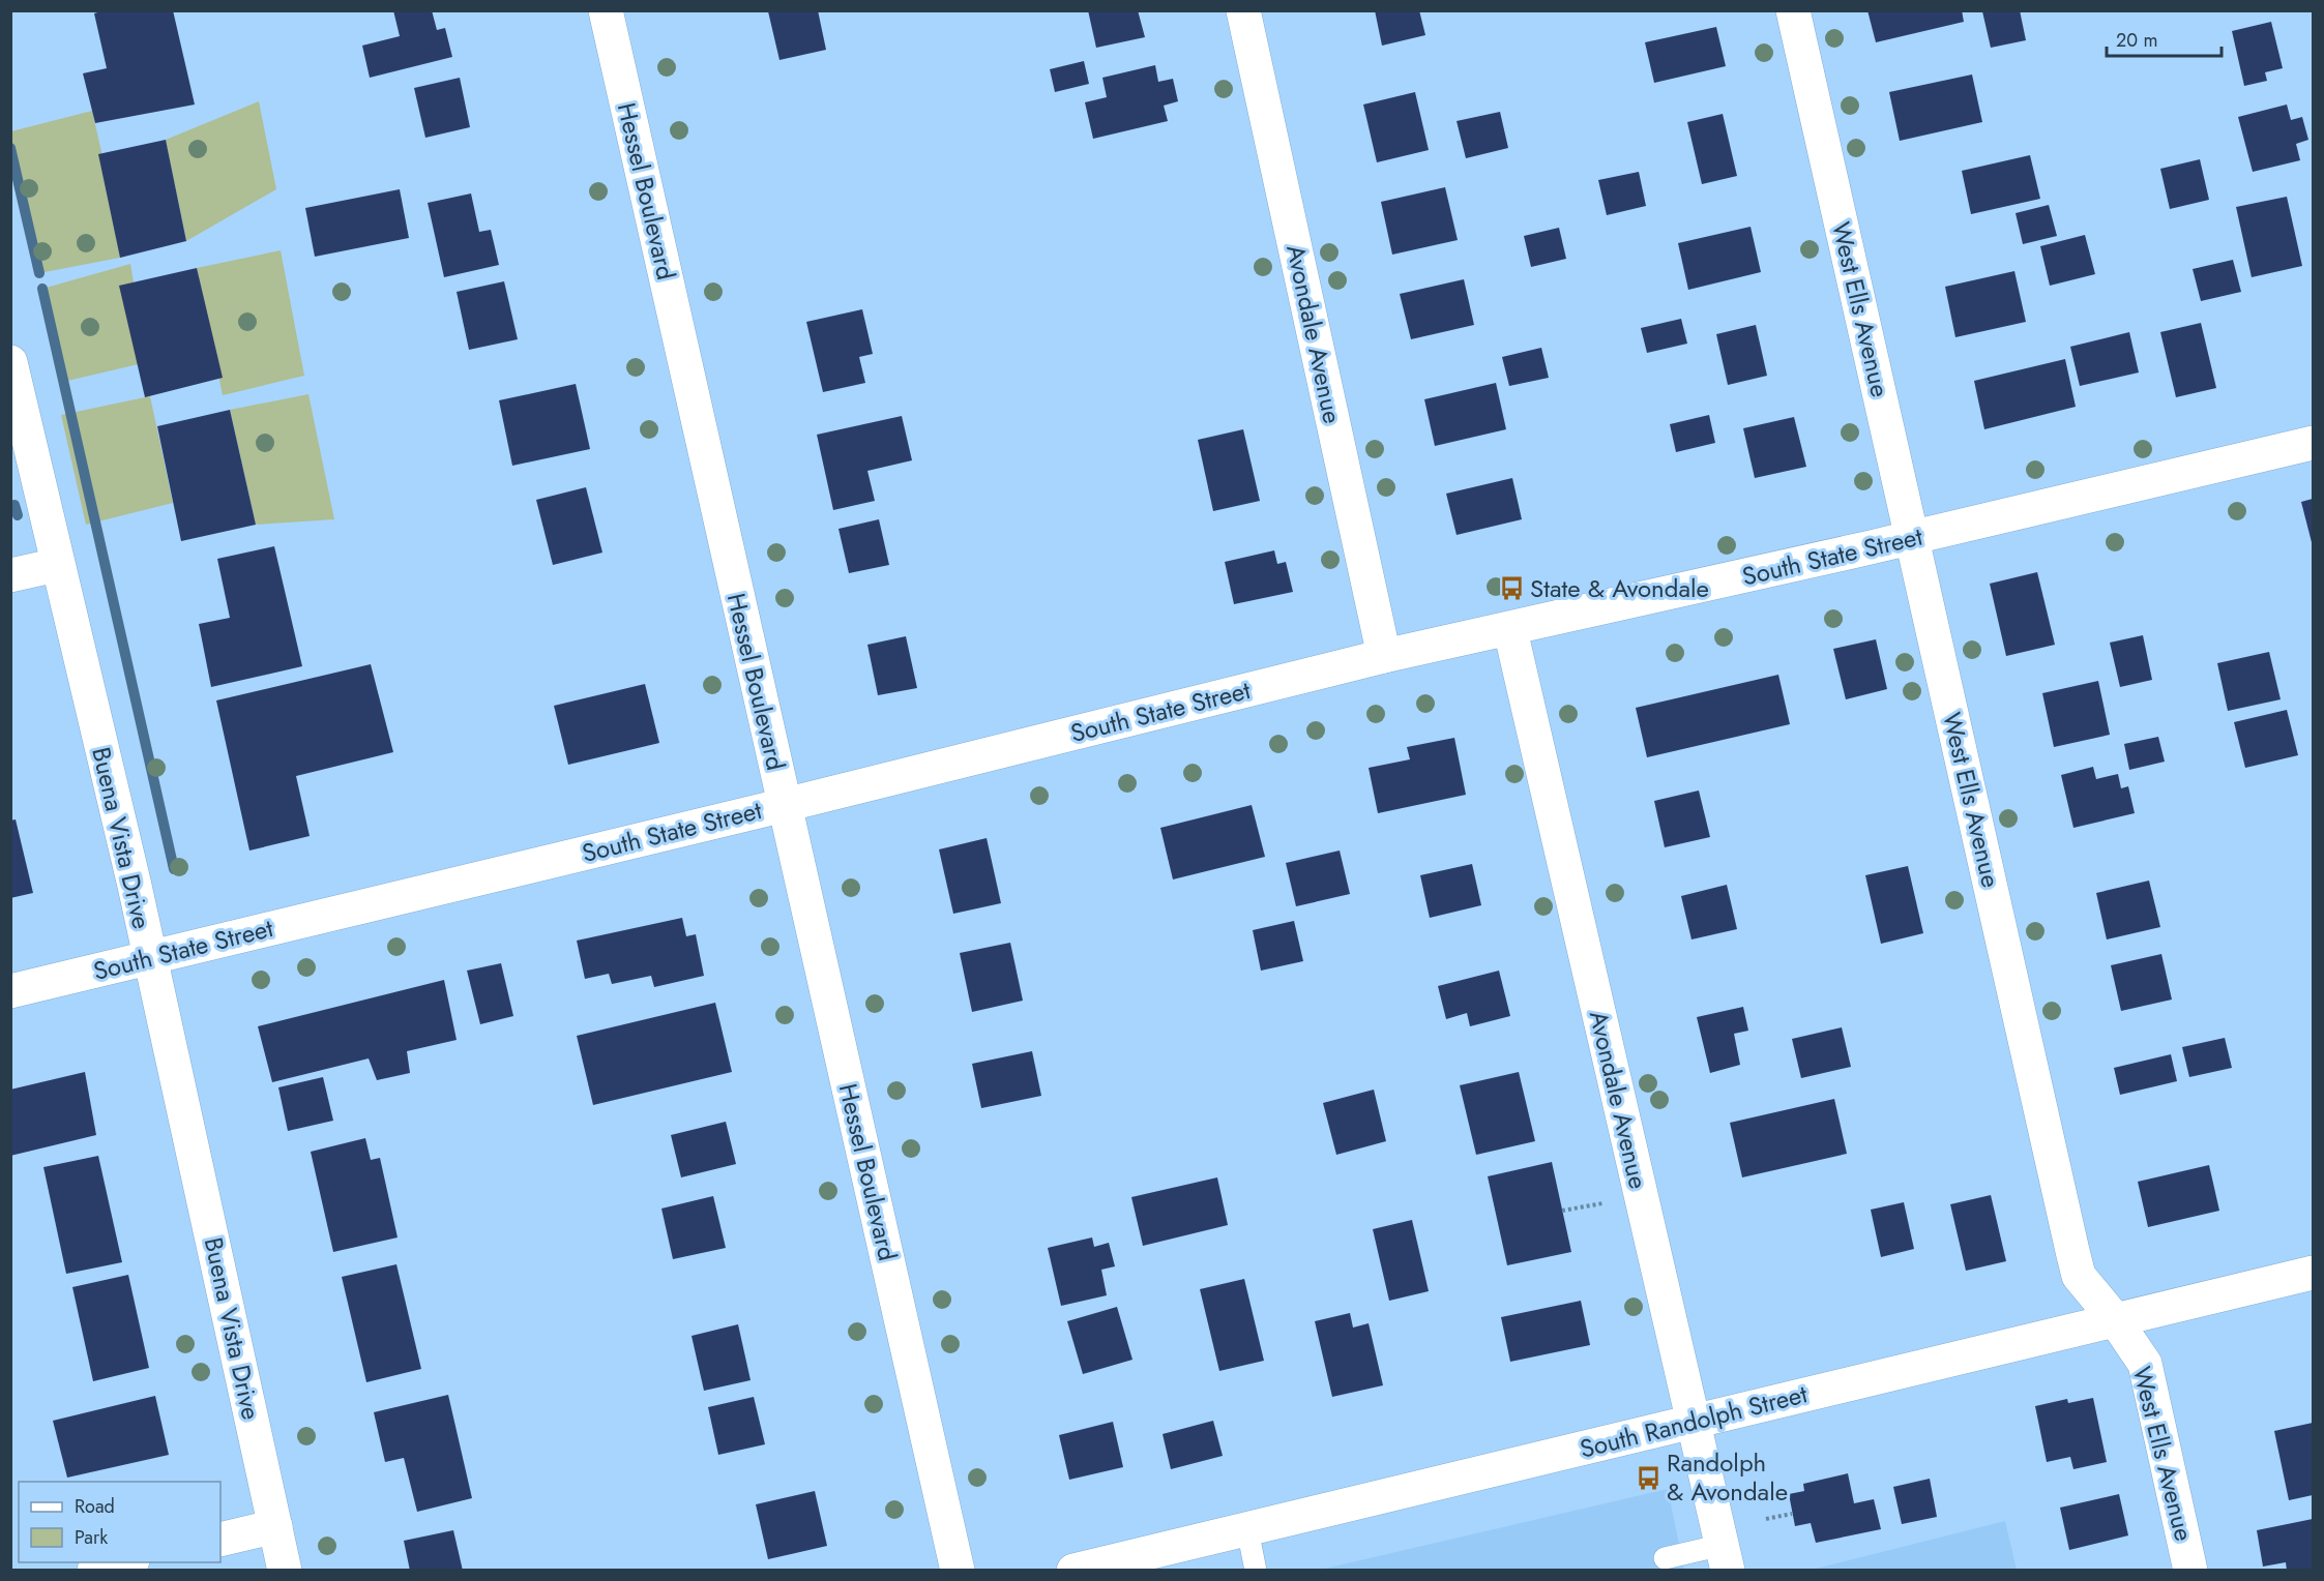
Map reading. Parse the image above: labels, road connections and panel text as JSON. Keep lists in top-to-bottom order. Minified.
{"streets":{"street":["Hessel Boulevard","West Ells Avenue","Avondale Avenue","South State Street","Buena Vista Drive","South Randolph Street"]},"crossings":[["Hessel Boulevard","South State Street"],["West Ells Avenue","South State Street"],["West Ells Avenue","South Randolph Street"],["Avondale Avenue","South State Street"],["Avondale Avenue","South Randolph Street"],["South State Street","Buena Vista Drive"]],"places":{"bus stop":["State & Avondale","Randolph & Avondale"]},"legend":["Road","Park"],"scale_bar":"20 m"}
